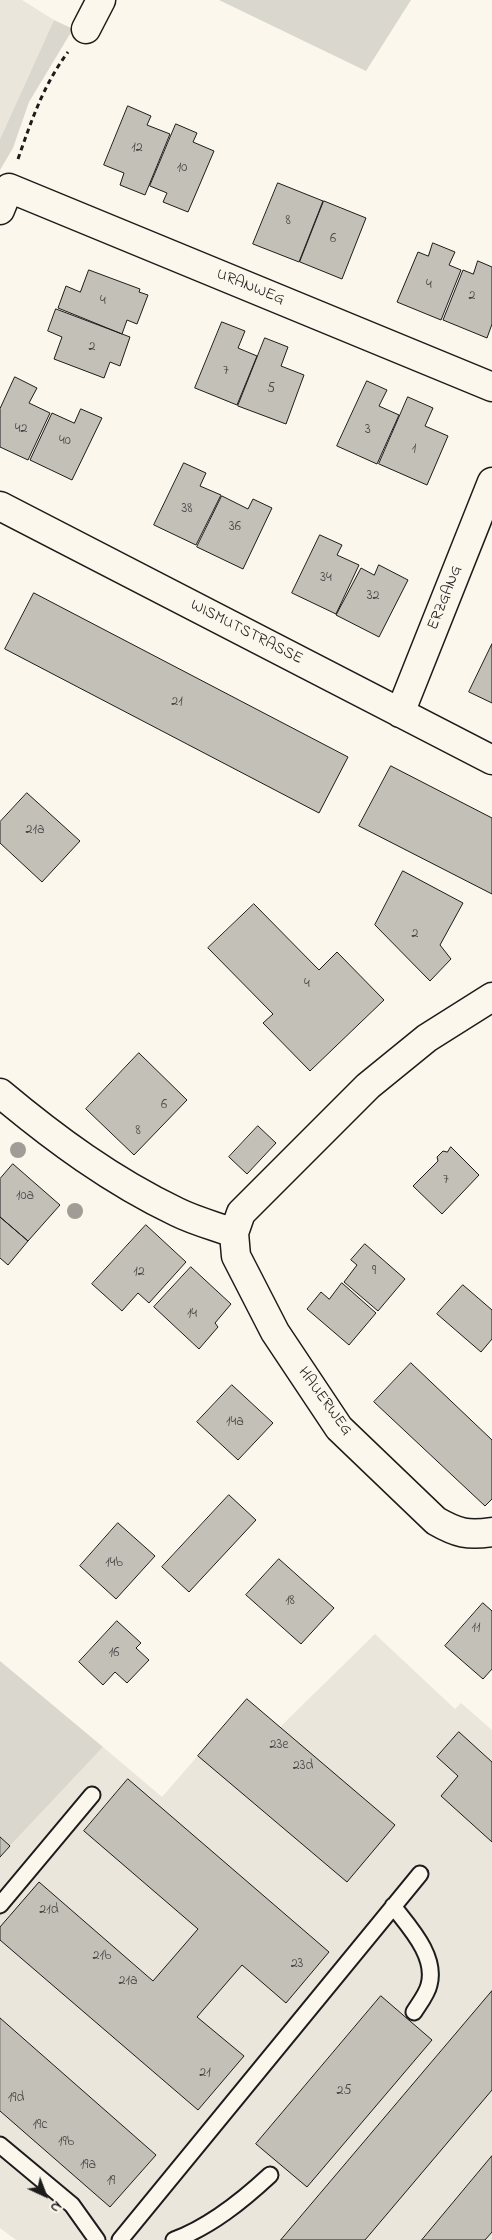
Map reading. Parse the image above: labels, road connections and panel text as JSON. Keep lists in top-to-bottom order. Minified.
{"streets":{"street":["URANWEG","ERZGANG","WISMUTSTRASSE","HAUERWEG"]},"crossings":[["ERZGANG","WISMUTSTRASSE"]],"house_numbers":["12","10","8","6","4","2","4","2","7","5","42","3","40","1","38","36","34","32","21","21a","2","4","6","8","7","10a","9","12","14","14a","14b","18","11","16","23e","23d","21d","21b","23","21a","21","25","19d","19c","19b","19a","19"],"north":"bottom right"}
